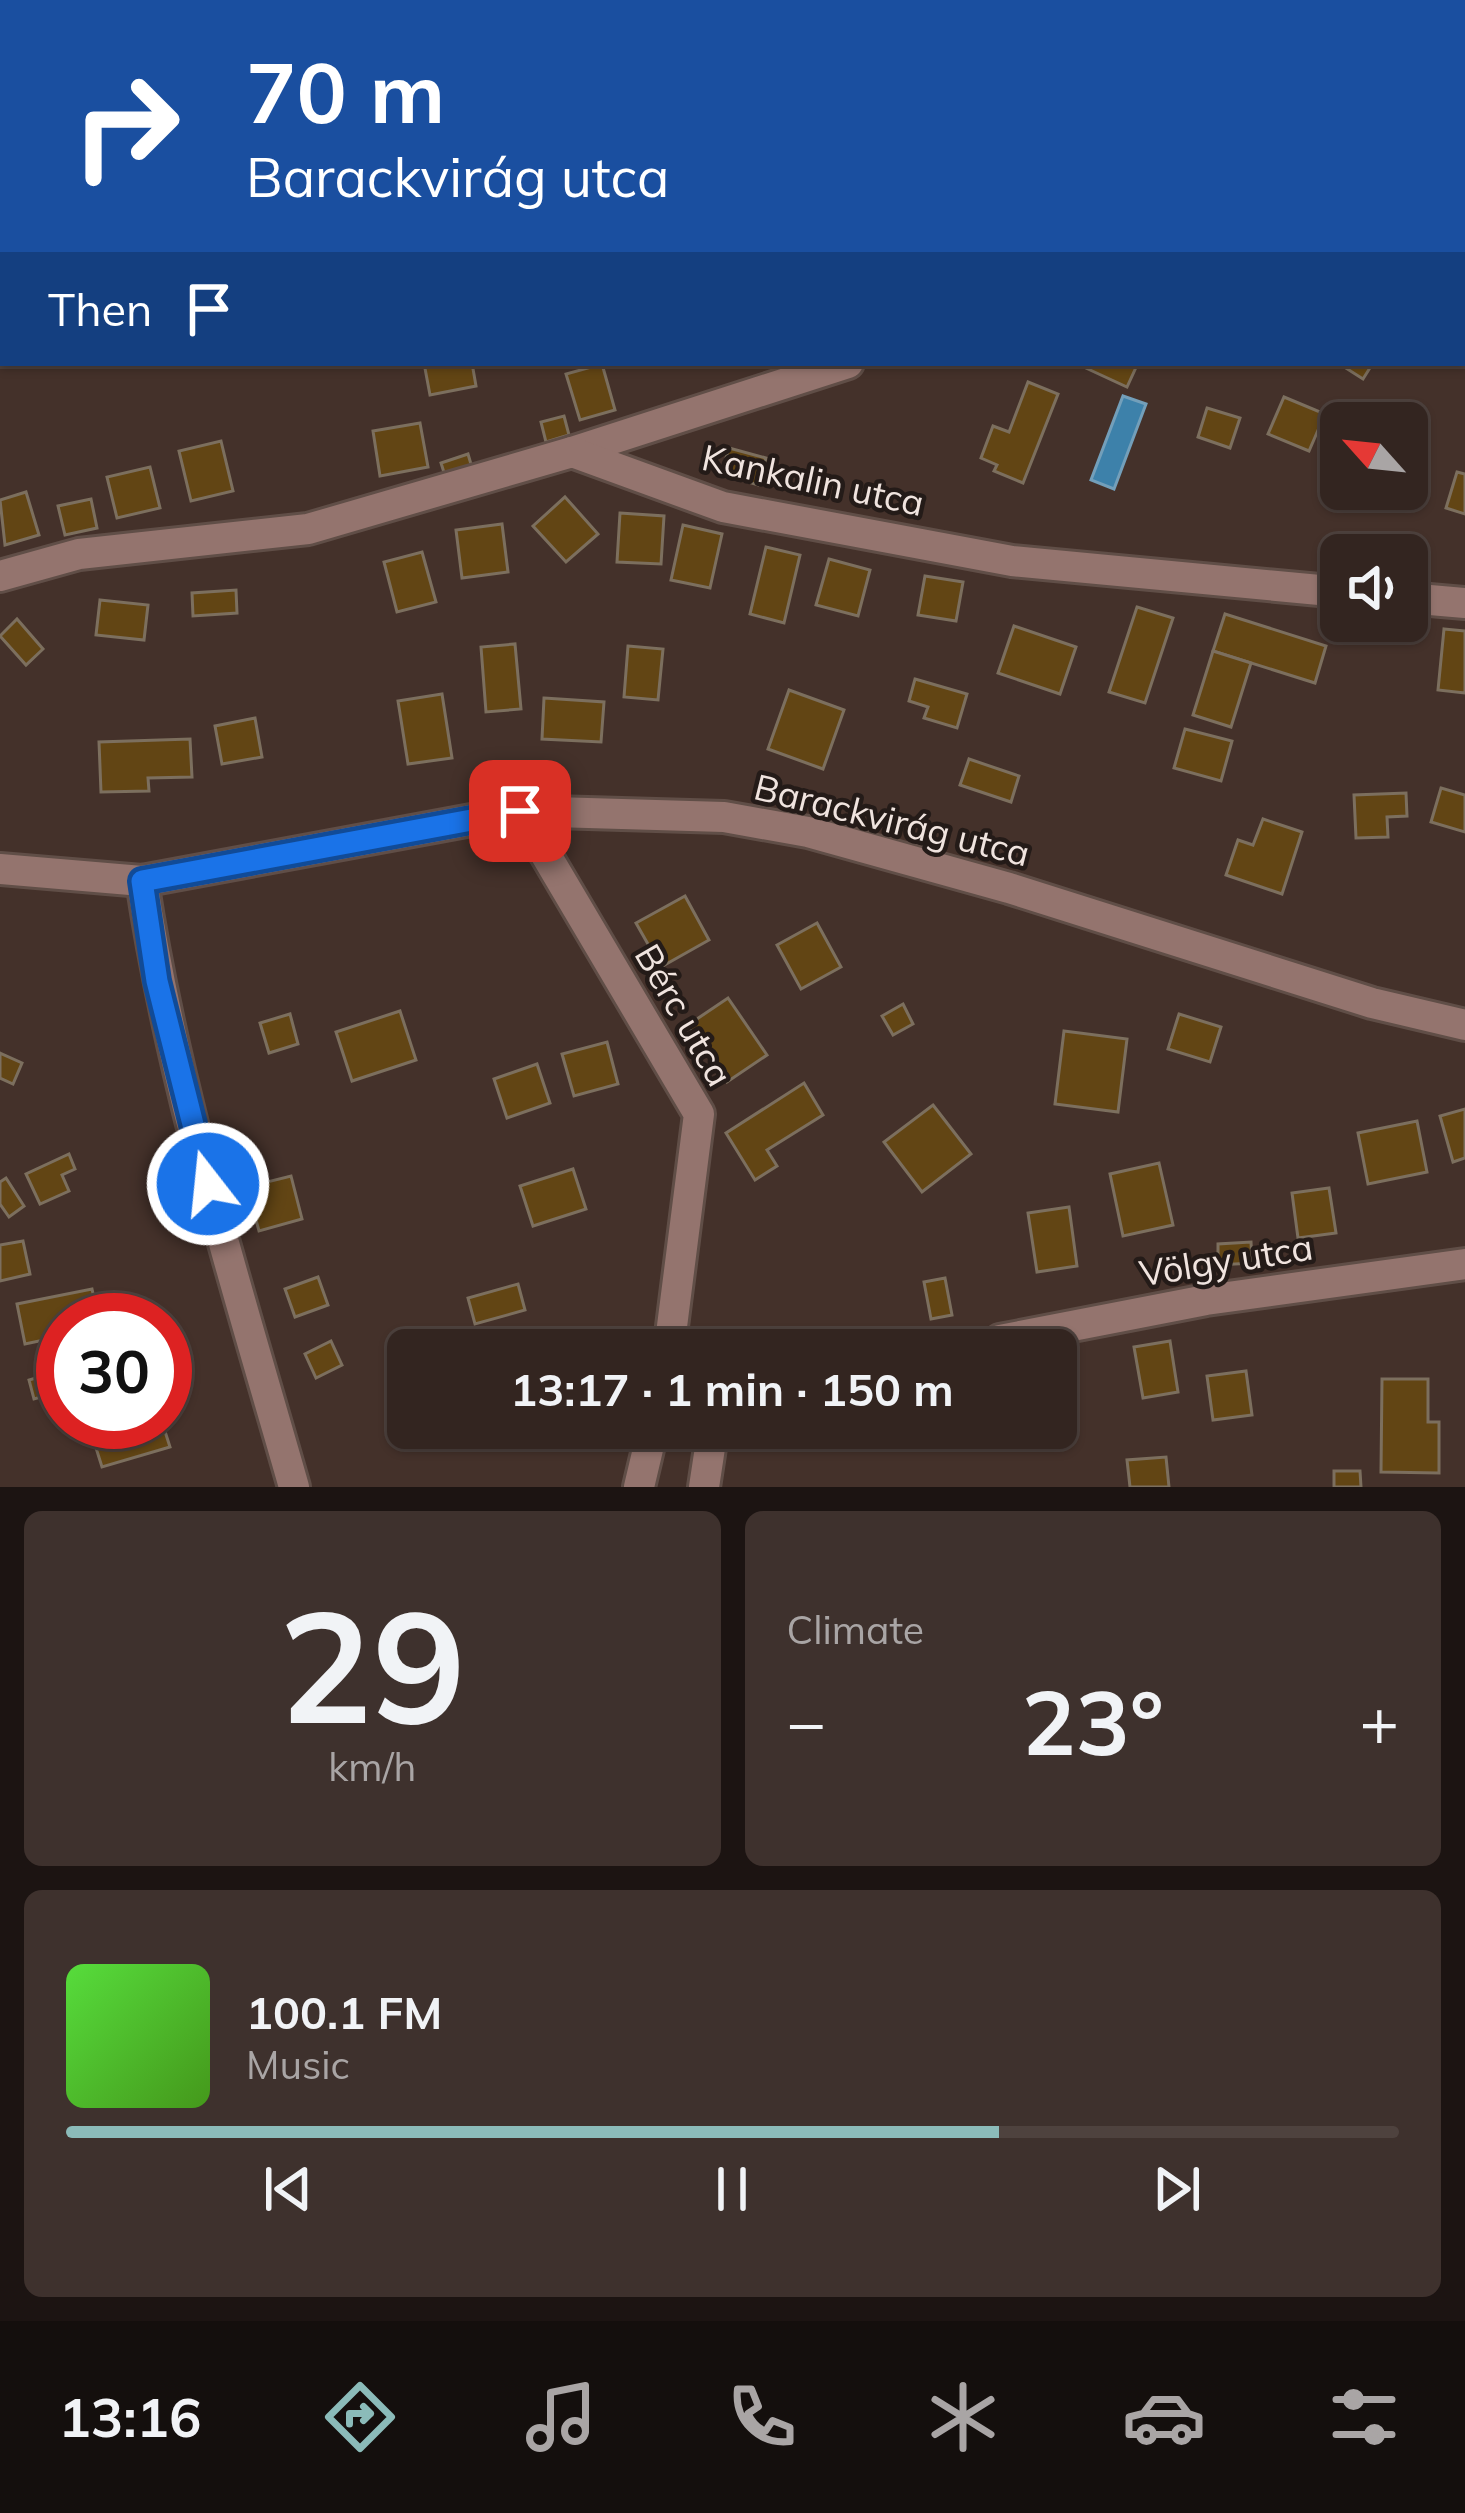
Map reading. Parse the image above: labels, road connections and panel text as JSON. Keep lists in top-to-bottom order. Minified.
{"streets":{"street":["Kankalin utca","Barackvirág utca","Bérc utca","Völgy utca"]},"crossings":[["Barackvirág utca","Bérc utca"]],"north":"top left","page":{"turn":["70 m","Barackvirág utca"],"then":"Then","limit":"30","trip":"13:17 · 1 min · 150 m","tile":[["29","km/h"],"Climate"],"heat":["−","23°","+"],"song":["100.1 FM","Music"],"tabs":"13:16"}}
